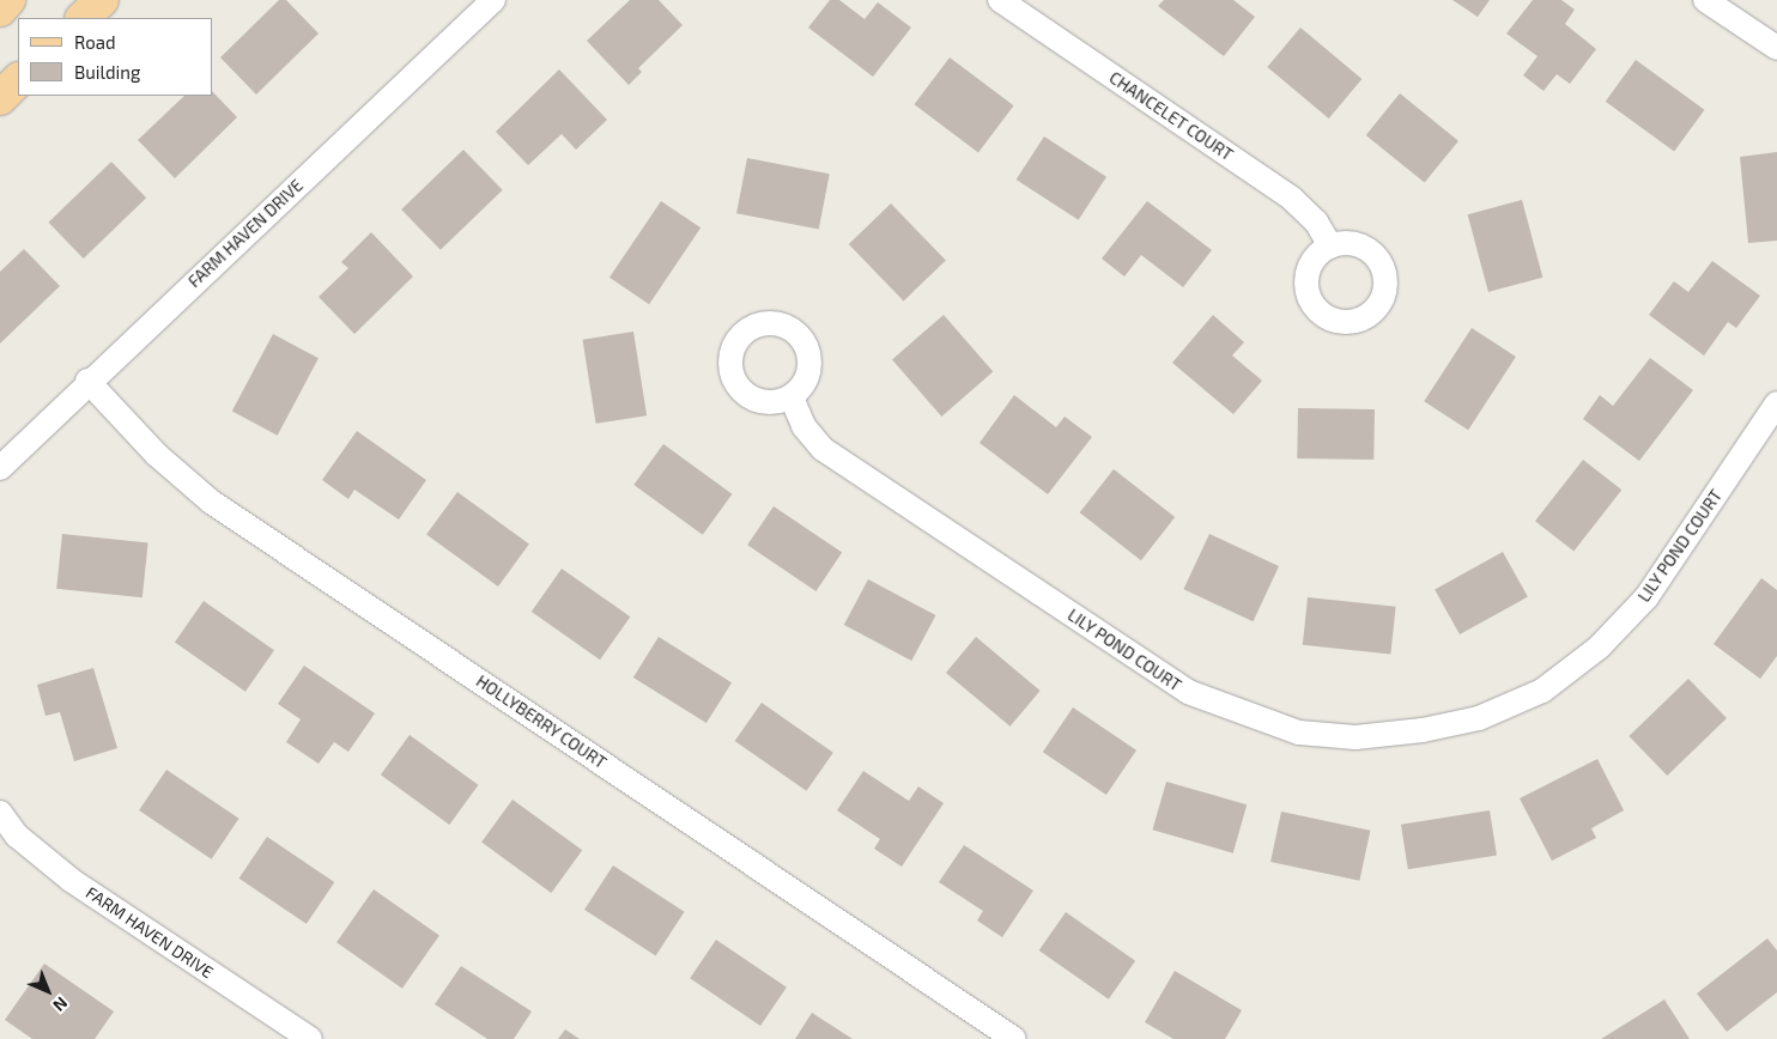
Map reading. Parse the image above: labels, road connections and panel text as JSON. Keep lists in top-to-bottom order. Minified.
{"streets":{"street":["CHANCELET COURT","FARM HAVEN DRIVE","LILY POND COURT","HOLLYBERRY COURT"]},"crossings":[["FARM HAVEN DRIVE","HOLLYBERRY COURT"]],"legend":["Road","Building"],"north":"bottom right"}
